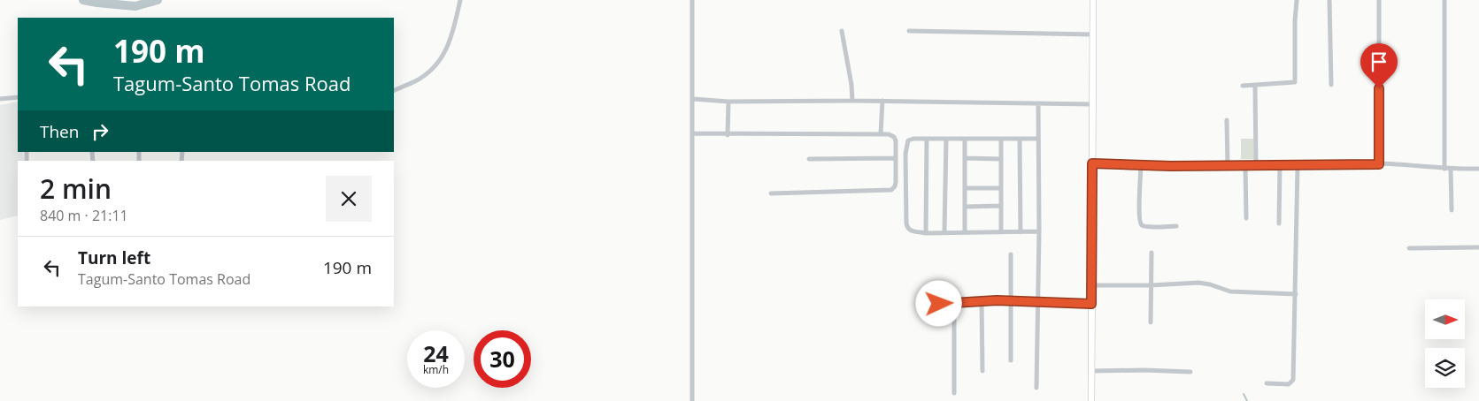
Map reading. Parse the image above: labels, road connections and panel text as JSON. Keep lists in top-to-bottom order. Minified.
{"north":"right","page":{"turn":["190 m","Tagum-Santo Tomas Road"],"then":"Then","heading":["2 min","840 m · 21:11"],"list":[{"name":"Turn left","note":"Tagum-Santo Tomas Road","value":"190 m"}],"speed":"24 km/h","limit":"30"}}
